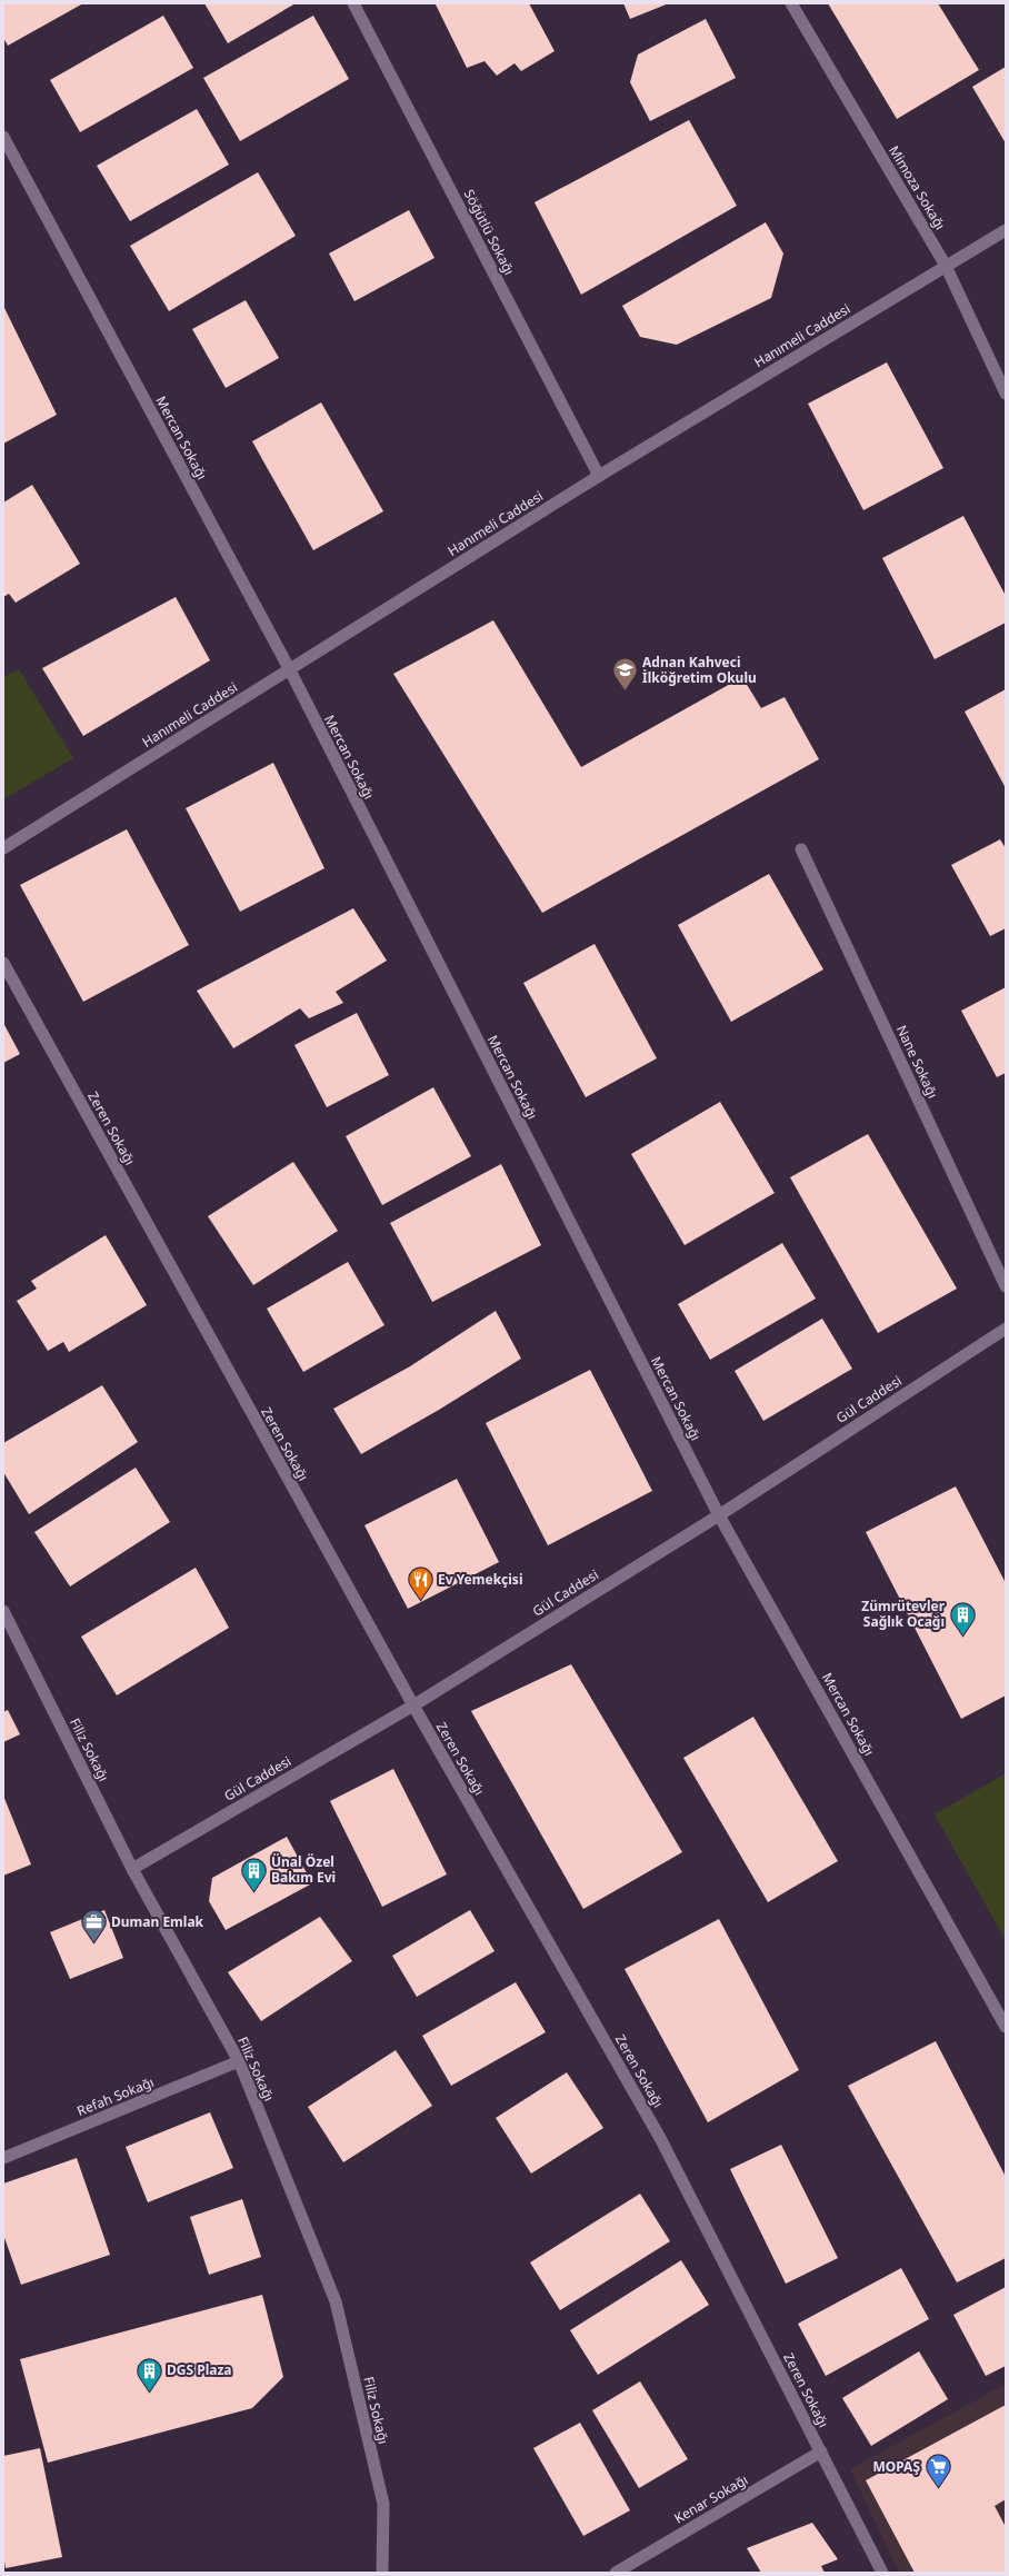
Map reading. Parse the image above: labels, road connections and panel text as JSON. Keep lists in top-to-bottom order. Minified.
{"streets":{"street":["Mimoza Sokağı","Söğütlü Sokağı","Hanımeli Caddesi","Mercan Sokağı","Nane Sokağı","Zeren Sokağı","Gül Caddesi","Filiz Sokağı","Refah Sokağı","Kenar Sokağı"]},"crossings":[["Mimoza Sokağı","Hanımeli Caddesi"],["Söğütlü Sokağı","Hanımeli Caddesi"],["Hanımeli Caddesi","Mercan Sokağı"],["Mercan Sokağı","Gül Caddesi"],["Zeren Sokağı","Gül Caddesi"],["Zeren Sokağı","Kenar Sokağı"],["Gül Caddesi","Filiz Sokağı"],["Filiz Sokağı","Refah Sokağı"]],"places":{"school or university":["Adnan Kahveci İlköğretim Okulu"],"restaurant":["Ev Yemekçisi"],"building":["Zümrütevler Sağlık Ocağı","Ünal Özel Bakım Evi","DGS Plaza"],"office":["Duman Emlak"],"supermarket":["MOPAŞ"]}}
